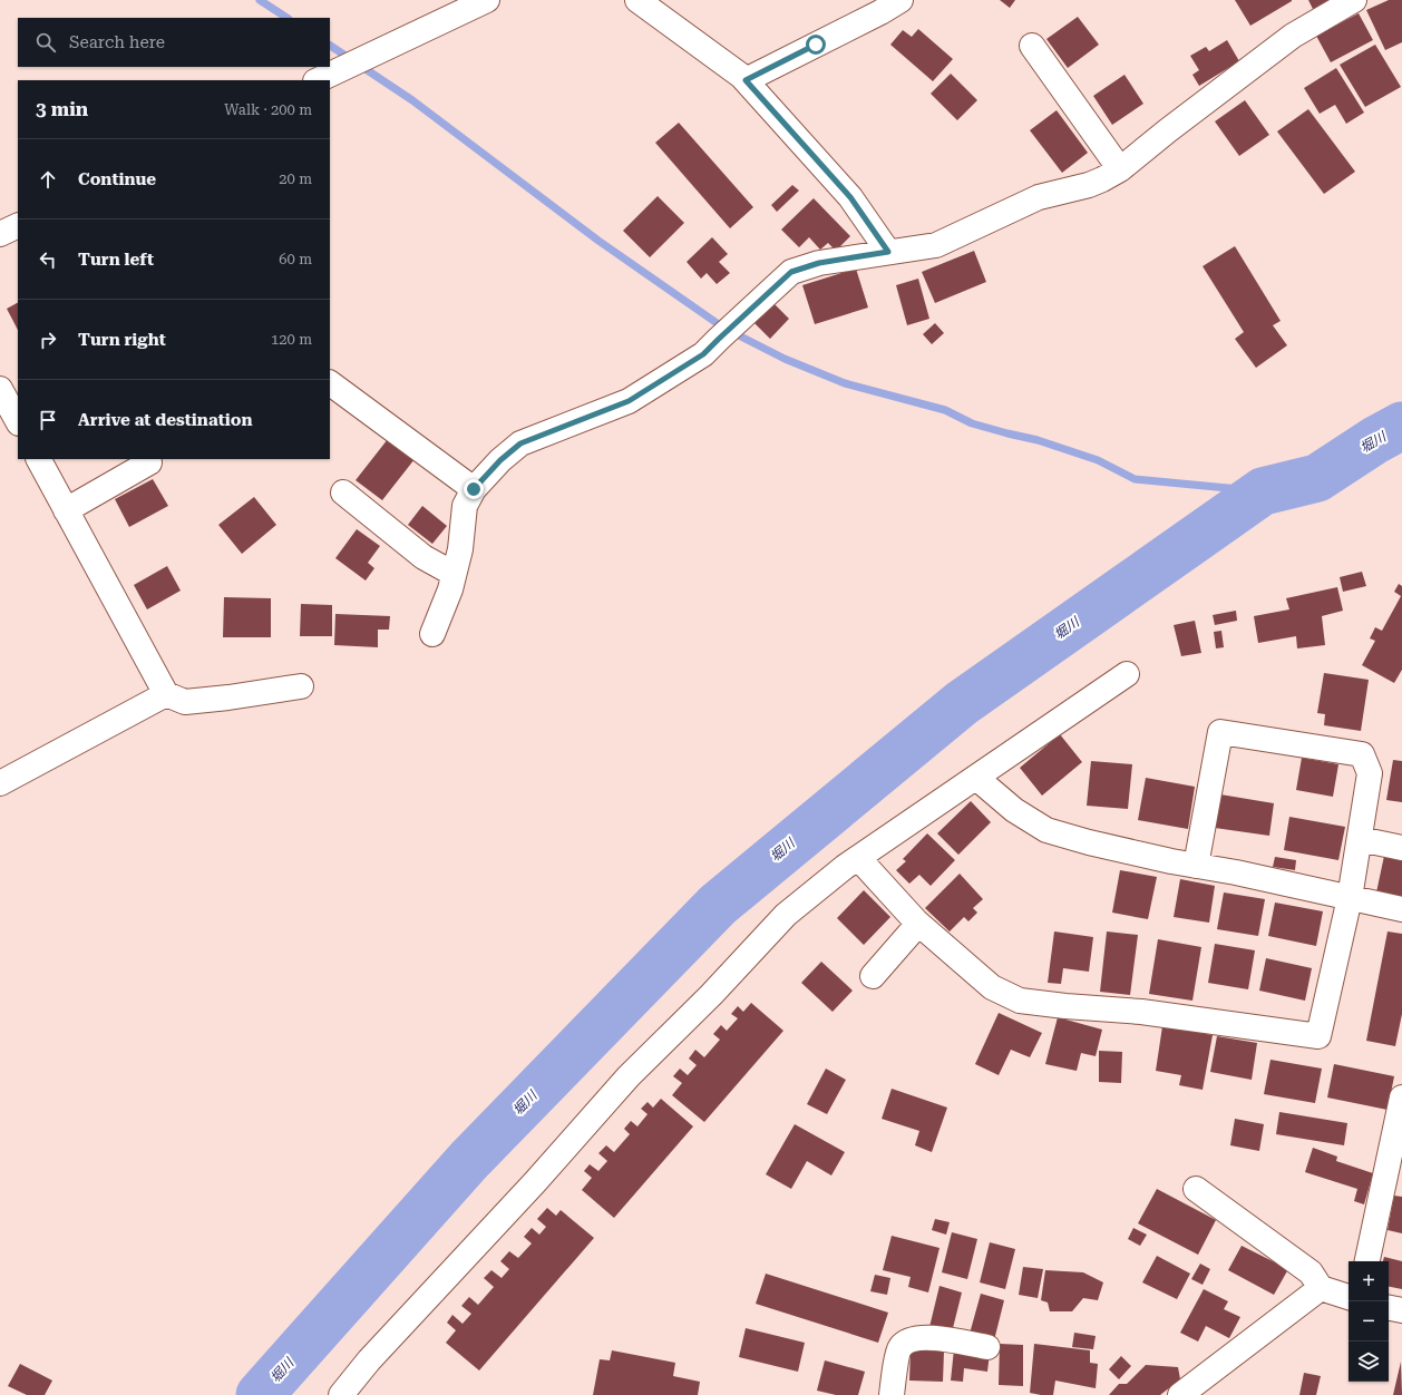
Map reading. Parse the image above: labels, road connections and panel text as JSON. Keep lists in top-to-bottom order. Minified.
{"water":["堀川"],"page":{"search":"Search here","heading":["3 min","Walk · 200 m"],"list":[["Continue","20 m"],["Turn left","60 m"],["Turn right","120 m"],"Arrive at destination"],"map_buttons":["+","−"]}}
